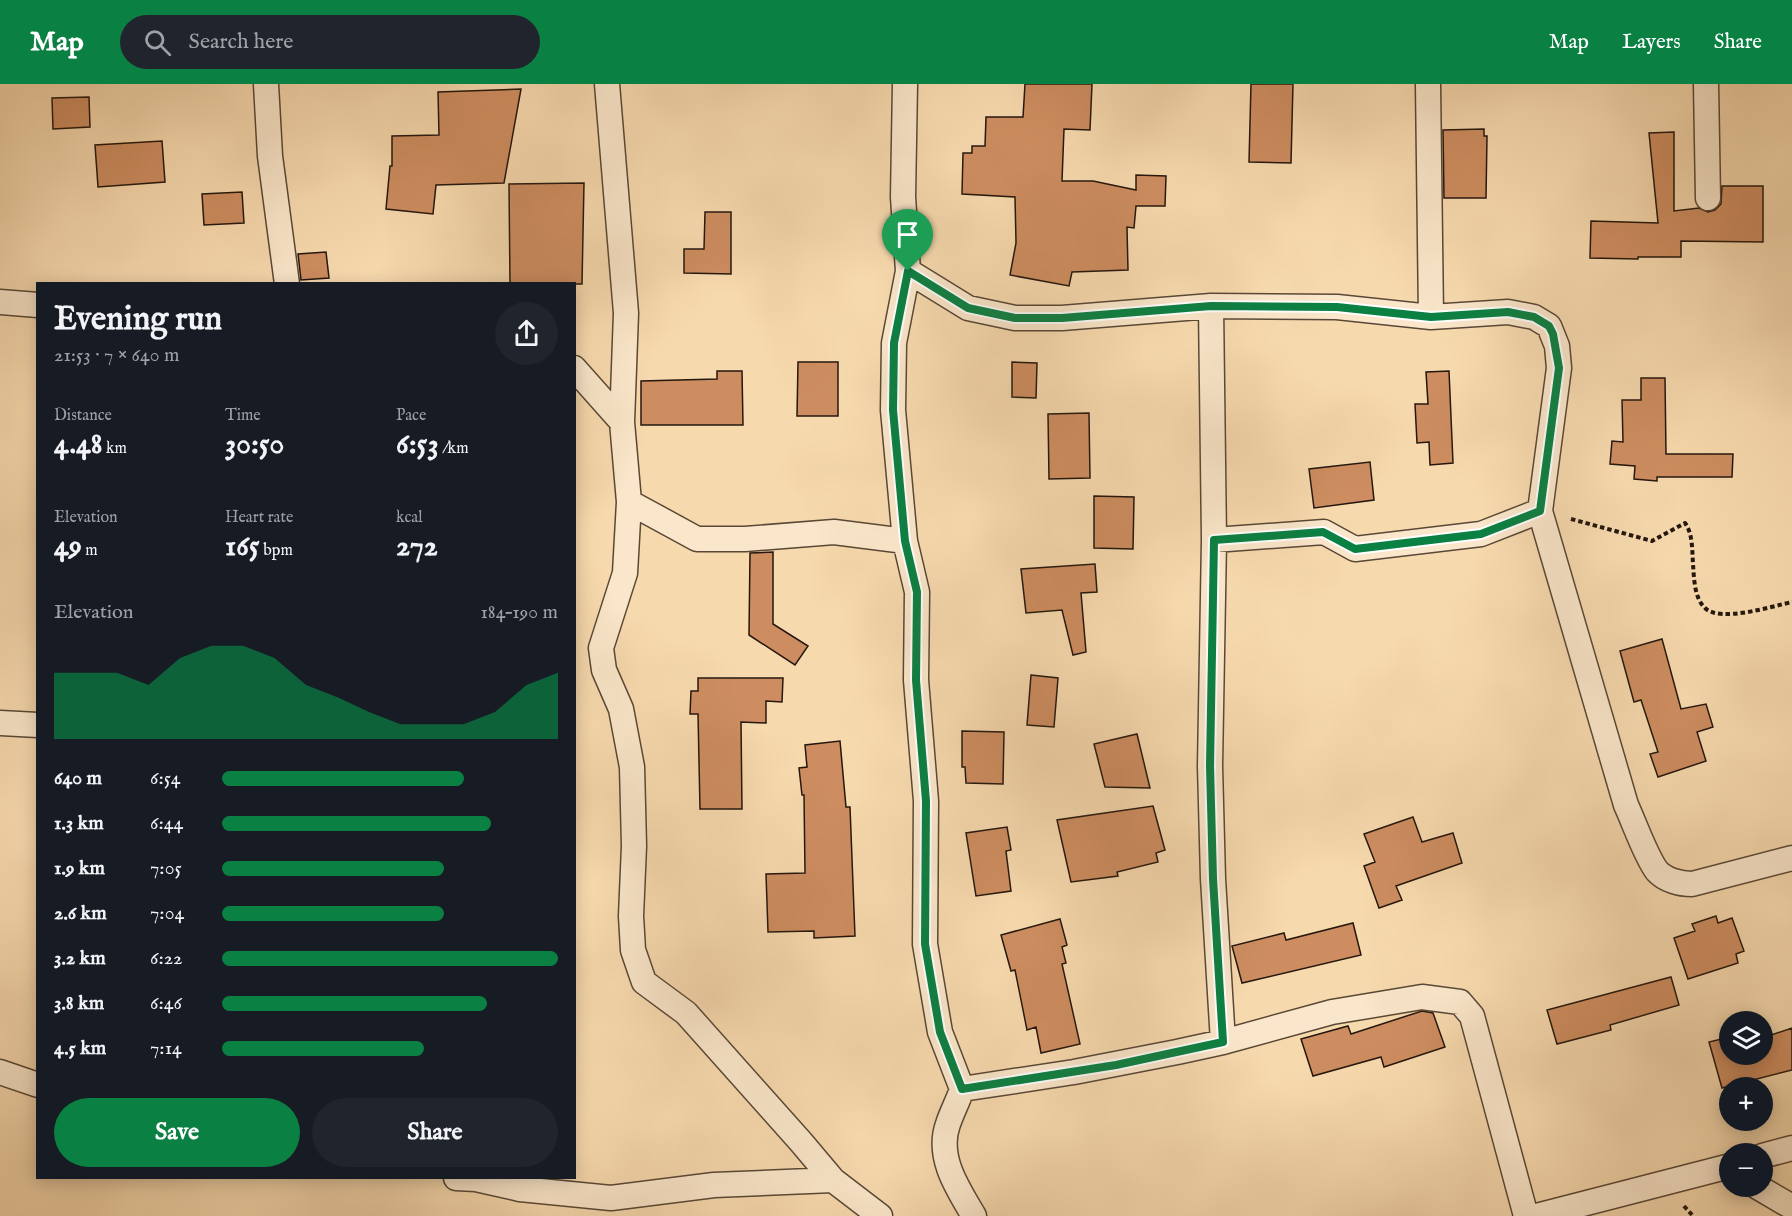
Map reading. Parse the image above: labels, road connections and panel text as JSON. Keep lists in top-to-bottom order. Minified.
{"page":{"header":"Map","search":"Search here","nav":["Map","Layers","Share"],"heading":["Evening run","21:53 · 7 × 640 m"],"stats":[["Distance","4.48 km"],["Time","30:50"],["Pace","6:53 /km"],["Elevation","49 m"],["Heart rate","165 bpm"],["kcal","272"]],"chart":["Elevation","184–190 m"],"list":[{"name":"640 m","note":"6:54"},{"name":"1.3 km","note":"6:44"},{"name":"1.9 km","note":"7:05"},{"name":"2.6 km","note":"7:04"},{"name":"3.2 km","note":"6:22"},{"name":"3.8 km","note":"6:46"},{"name":"4.5 km","note":"7:14"}],"map_buttons":["+","−"],"buttons":["Save","Share"]}}
